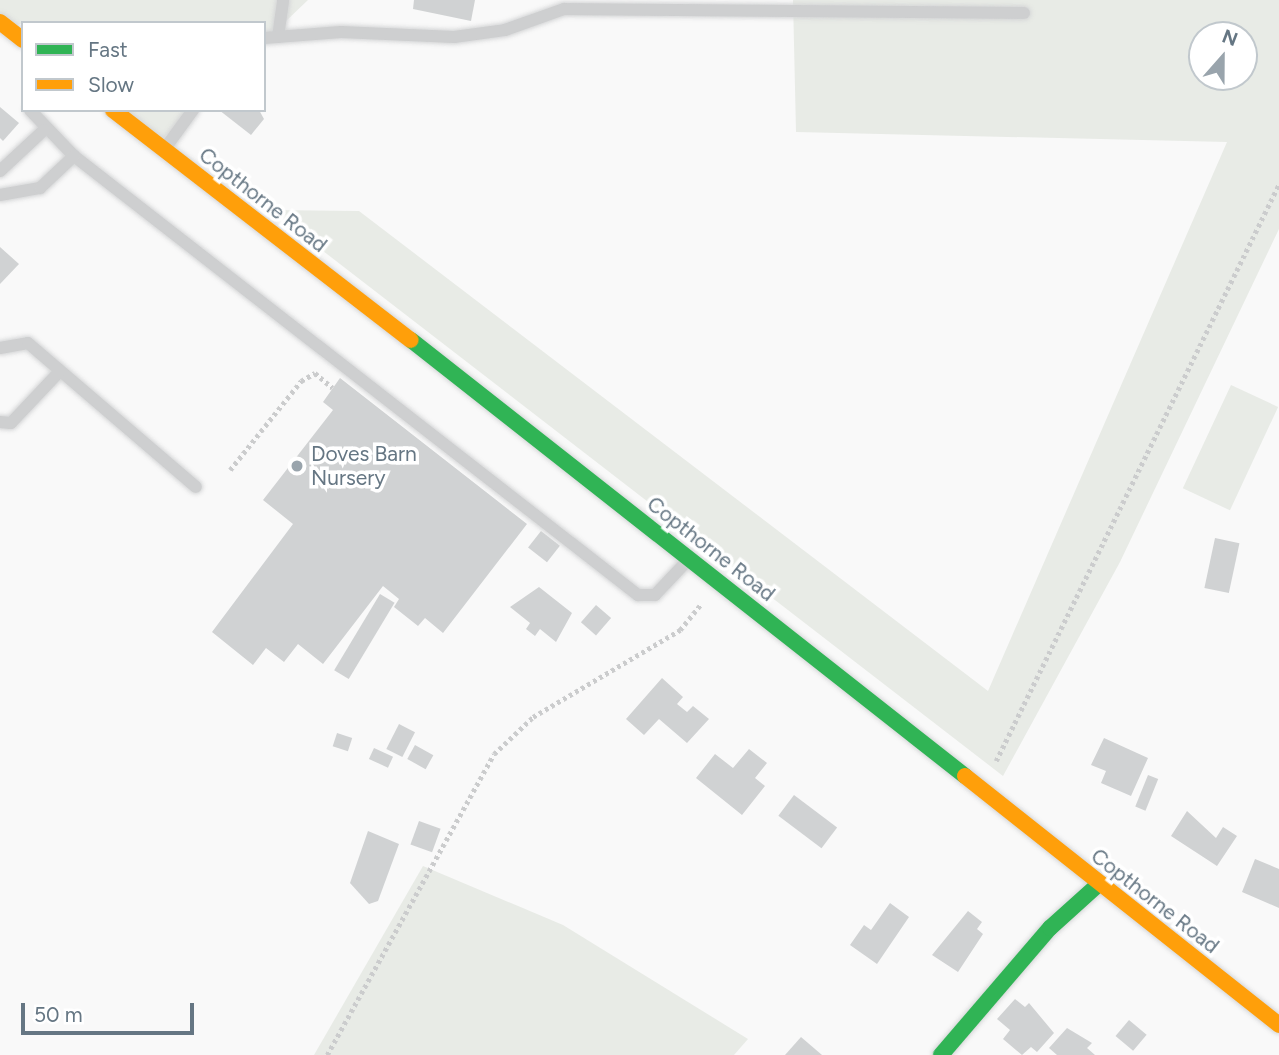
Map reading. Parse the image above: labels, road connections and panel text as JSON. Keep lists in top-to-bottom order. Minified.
{"streets":{"main road":["Copthorne Road"]},"places":["Doves Barn Nursery"],"legend":["Fast","Slow"],"scale_bar":"50 m","north":"top"}
